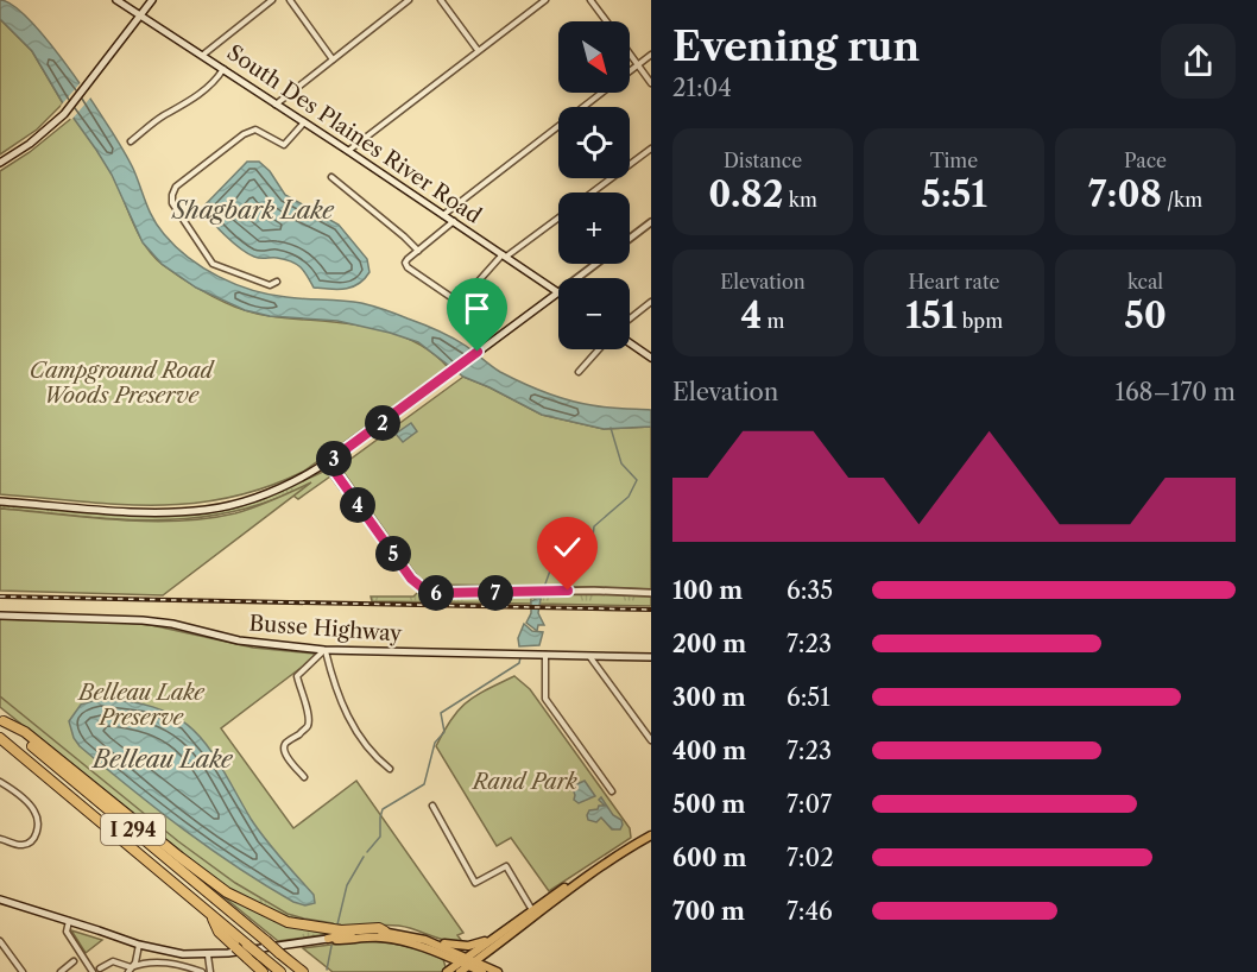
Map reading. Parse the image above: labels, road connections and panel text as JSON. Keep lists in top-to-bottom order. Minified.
{"streets":{"highway":["I 294"],"main road":["South Des Plaines River Road","Busse Highway"]},"water":["Shagbark Lake","Belleau Lake"],"parks":["Campground Road Woods Preserve","Belleau Lake Preserve","Rand Park"],"north":"bottom right","page":{"heading":["Evening run","21:04"],"map_buttons":["+","−"],"stats":[["Distance","0.82 km"],["Time","5:51"],["Pace","7:08 /km"],["Elevation","4 m"],["Heart rate","151 bpm"],["kcal","50"]],"chart":["Elevation","168–170 m"],"pins":["2","3","4","5","6","7"],"list":[{"name":"100 m","note":"6:35"},{"name":"200 m","note":"7:23"},{"name":"300 m","note":"6:51"},{"name":"400 m","note":"7:23"},{"name":"500 m","note":"7:07"},{"name":"600 m","note":"7:02"},{"name":"700 m","note":"7:46"}]}}
